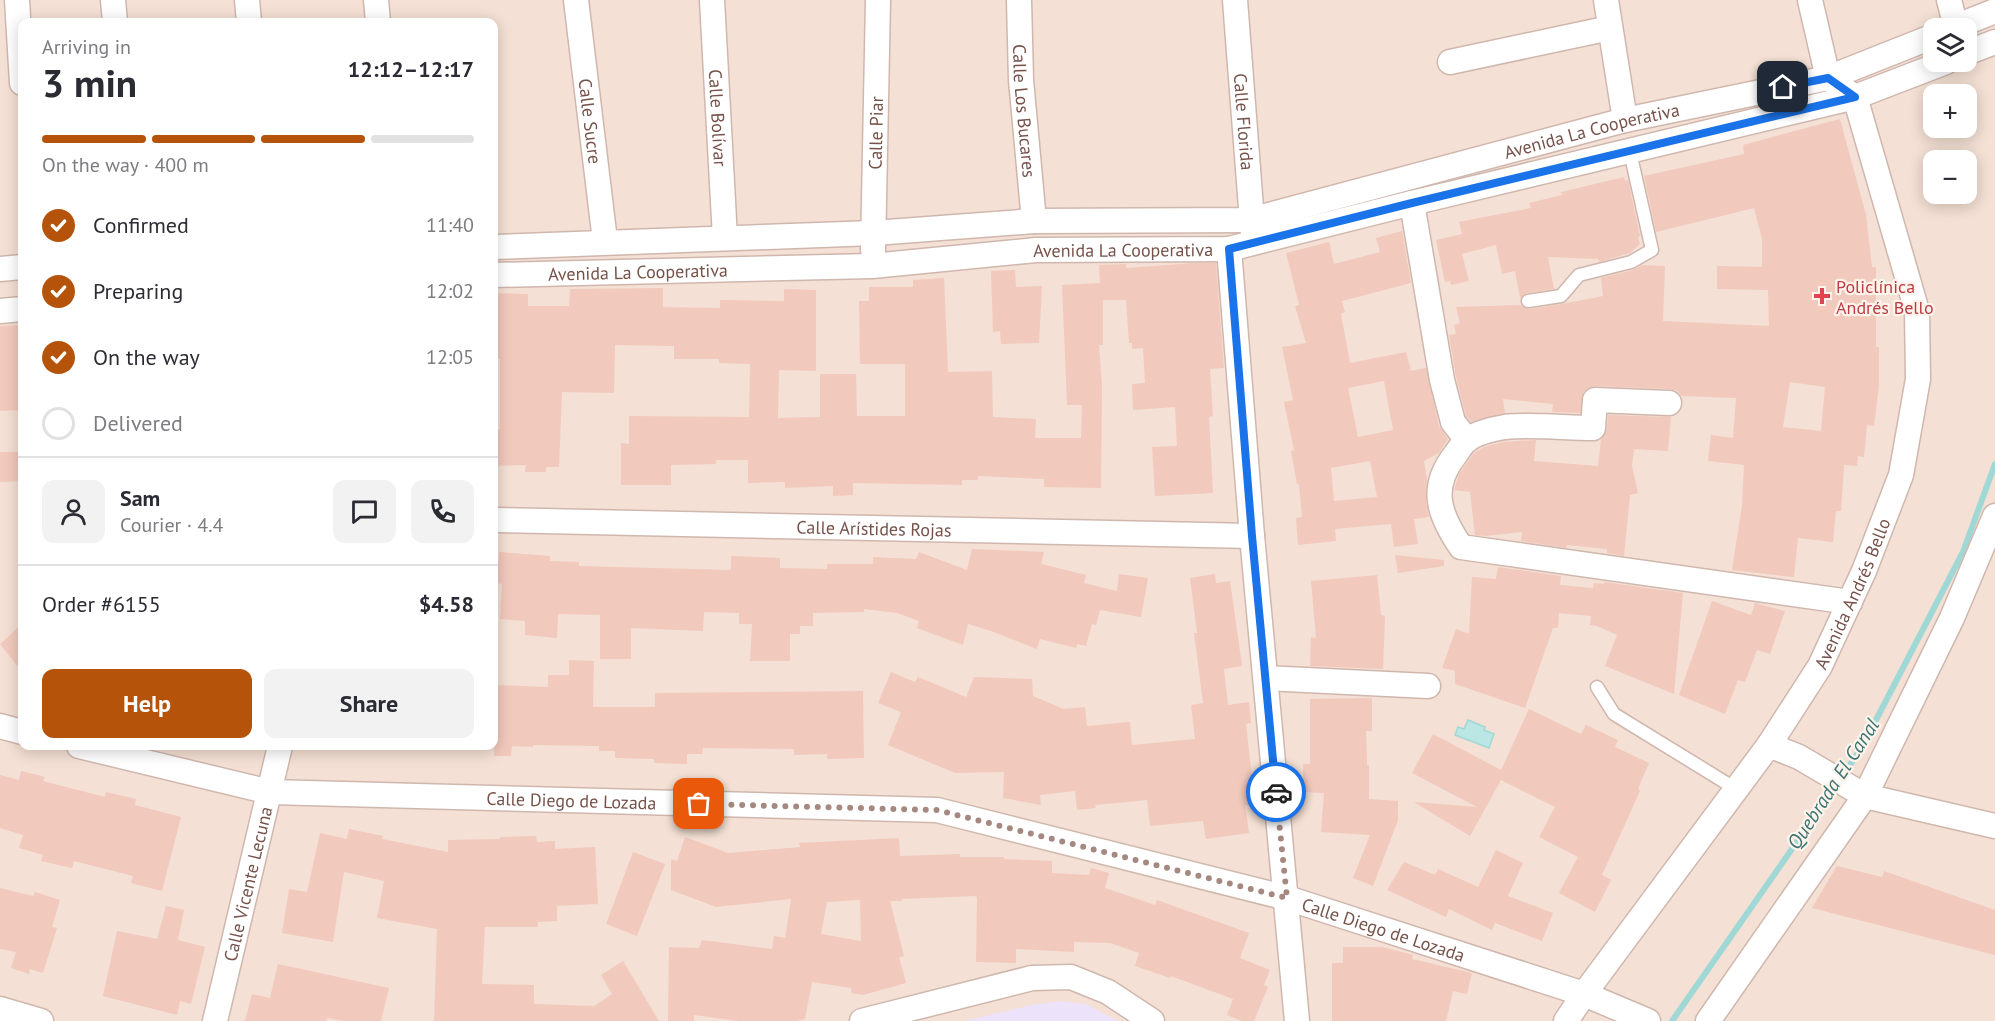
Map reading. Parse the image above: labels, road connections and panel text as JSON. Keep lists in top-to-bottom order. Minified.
{"streets":{"street":["Calle Los Bucares","Calle Bolívar","Calle Sucre","Calle Florida","Avenida La Cooperativa","Calle Piar","Calle Arístides Rojas","Avenida Andrés Bello","Calle Diego de Lozada","Calle Vicente Lecuna"]},"crossings":[["Calle Los Bucares","Avenida La Cooperativa"],["Calle Bolívar","Avenida La Cooperativa"],["Calle Sucre","Avenida La Cooperativa"],["Calle Florida","Avenida La Cooperativa"],["Avenida La Cooperativa","Calle Piar"],["Avenida La Cooperativa","Avenida Andrés Bello"],["Avenida Andrés Bello","Calle Diego de Lozada"],["Calle Diego de Lozada","Calle Vicente Lecuna"]],"water":["Quebrada El Canal"],"places":{"health":["Policlínica Andrés Bello"]},"page":{"map_buttons":["+","−"],"heading":["3 min","Arriving in","12:12–12:17"],"panel":["Sam","Courier · 4.4","Order #6155","$4.58"],"bar":"On the way · 400 m","list":[["Confirmed","11:40"],["Preparing","12:02"],["On the way","12:05"],"Delivered"],"buttons":["Help","Share"]}}
